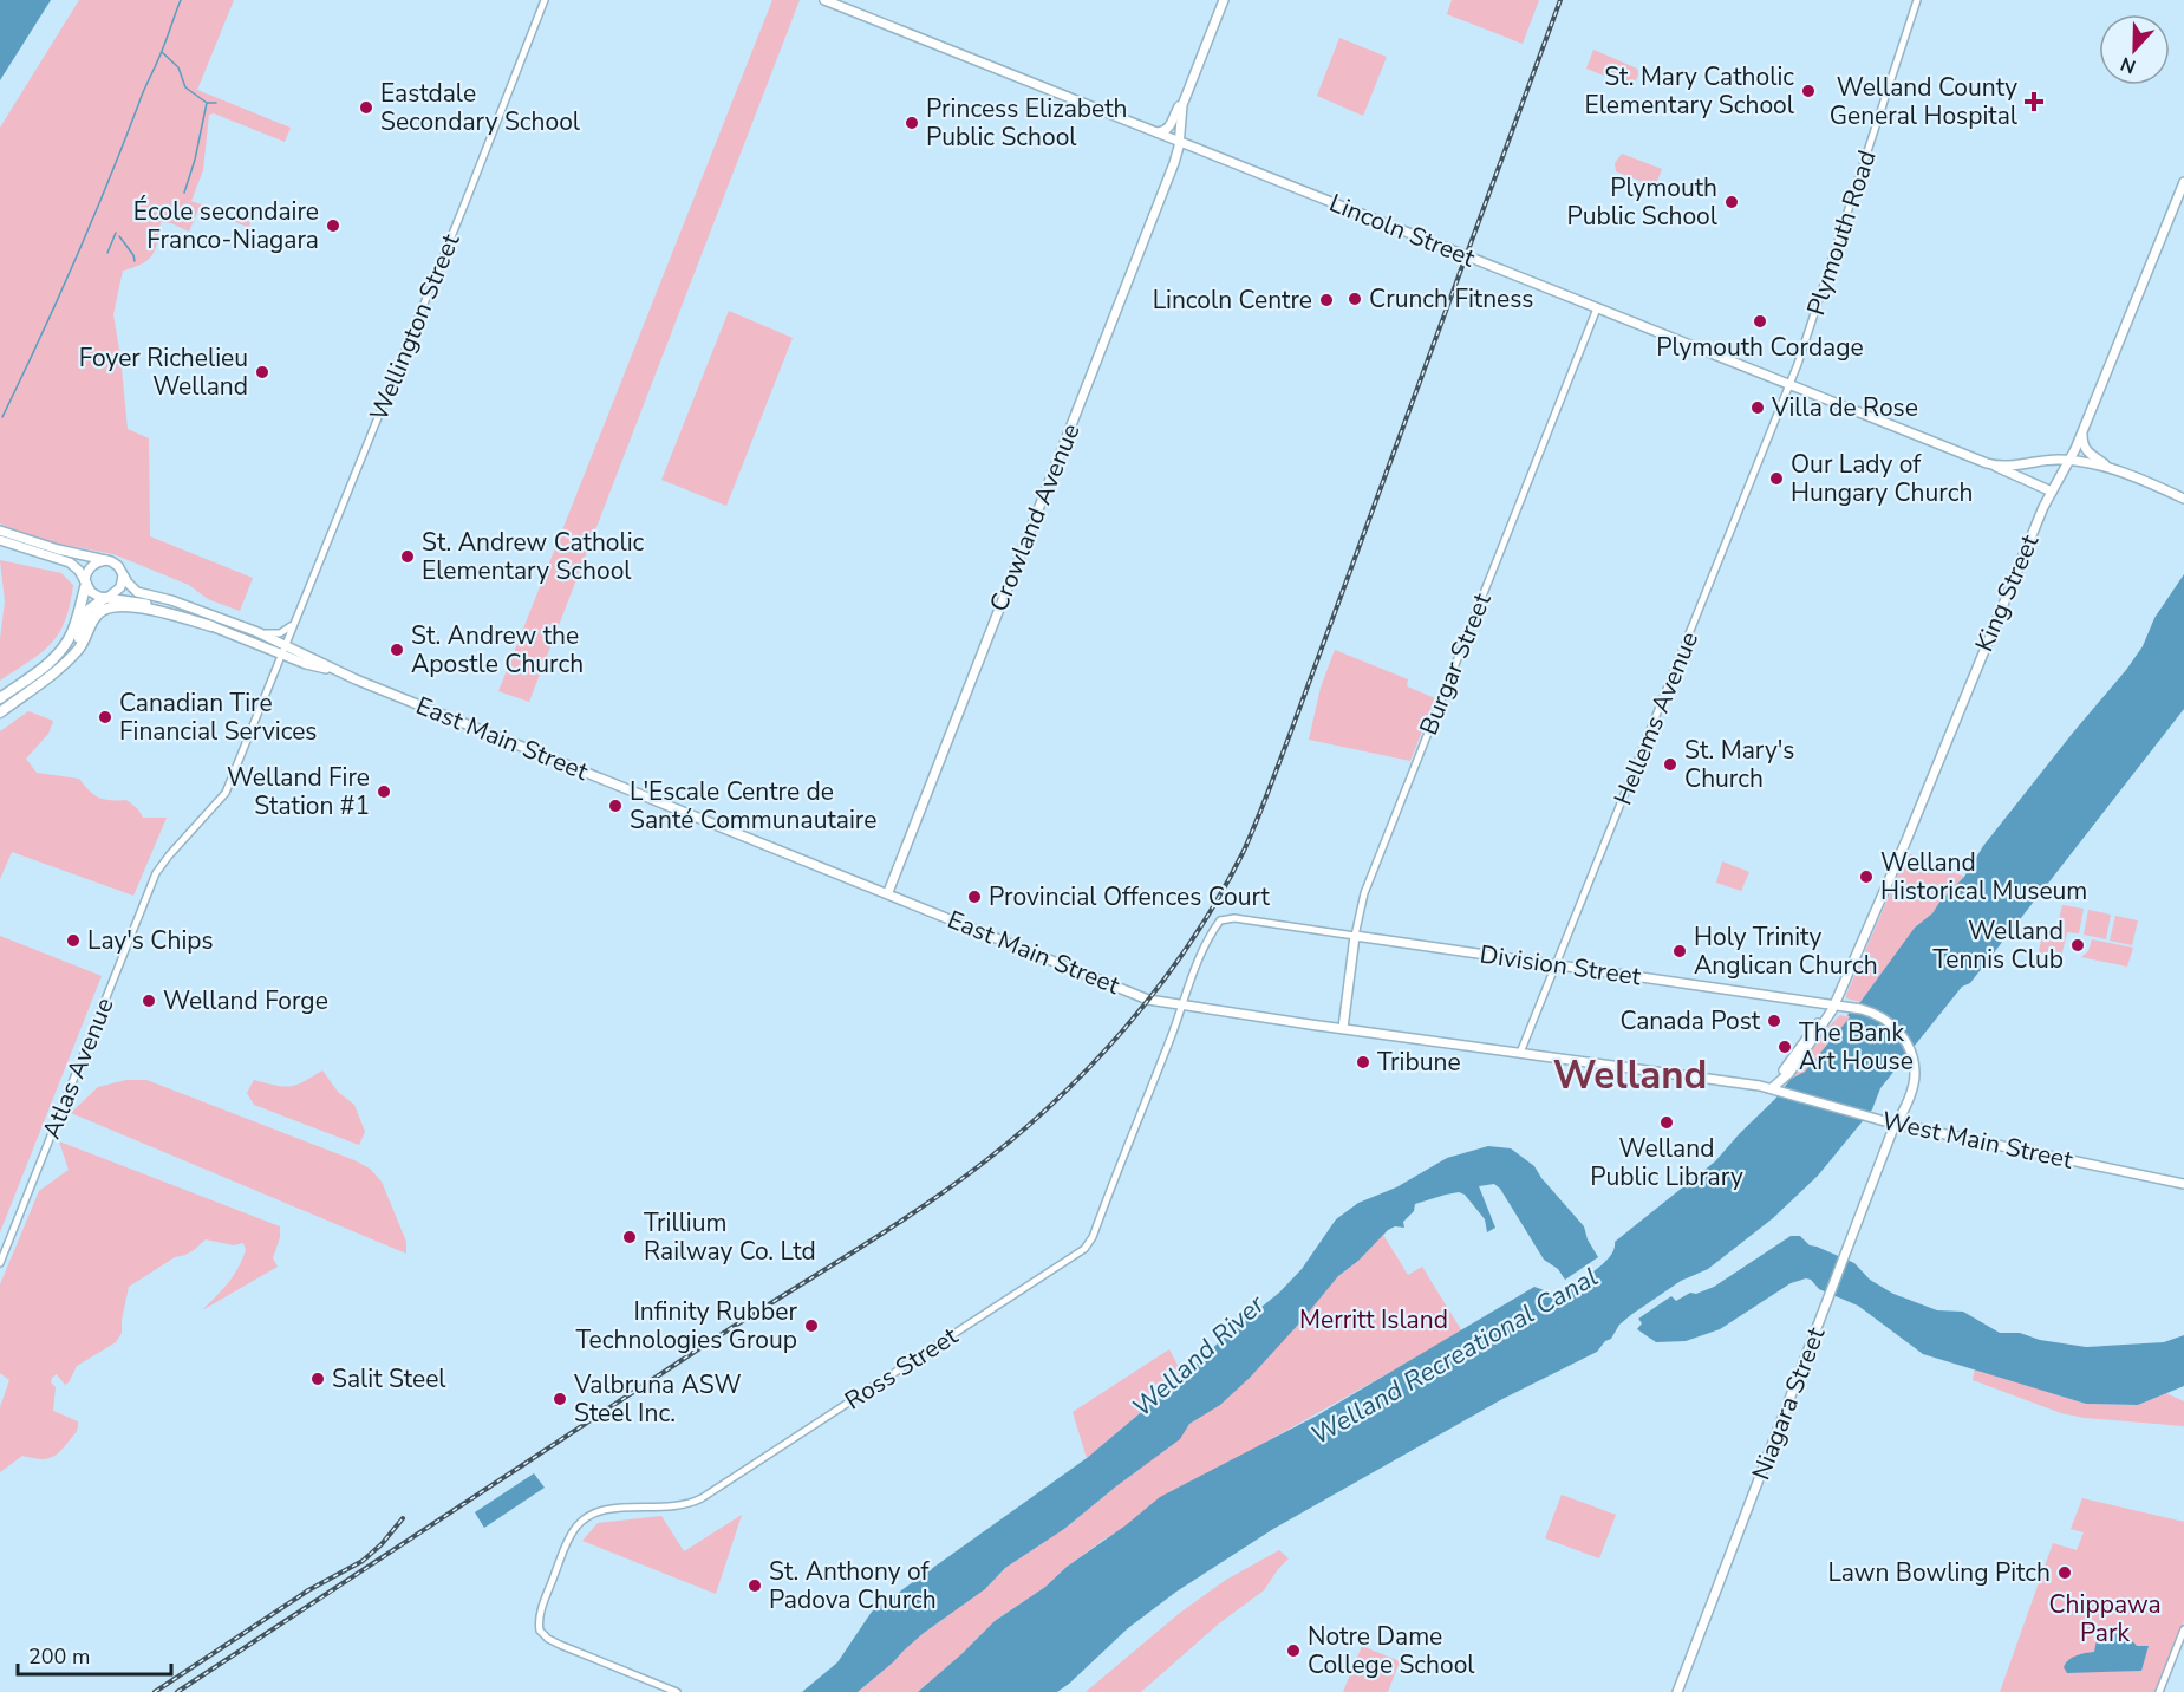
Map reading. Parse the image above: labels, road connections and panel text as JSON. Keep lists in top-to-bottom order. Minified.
{"streets":{"main road":["Lincoln Street","Crowland Avenue","King Street","Burgar Street","East Main Street","Division Street","West Main Street","Niagara Street"],"street":["Plymouth Road","Wellington Street","Hellems Avenue","Atlas Avenue","Ross Street"]},"crossings":[["Lincoln Street","Plymouth Road"],["Lincoln Street","Crowland Avenue"],["Lincoln Street","King Street"],["Lincoln Street","Burgar Street"],["Lincoln Street","Hellems Avenue"],["Plymouth Road","Hellems Avenue"],["Wellington Street","East Main Street"],["Wellington Street","Atlas Avenue"],["Crowland Avenue","East Main Street"],["King Street","East Main Street"],["King Street","Division Street"],["King Street","West Main Street"],["Burgar Street","East Main Street"],["Burgar Street","Division Street"],["Hellems Avenue","East Main Street"],["Hellems Avenue","Division Street"],["East Main Street","Division Street"],["East Main Street","Atlas Avenue"],["East Main Street","West Main Street"],["East Main Street","Ross Street"],["Division Street","West Main Street"],["Division Street","Ross Street"],["Division Street","Niagara Street"],["West Main Street","Niagara Street"]],"districts":["Welland"],"water":["Welland River","Welland Recreational Canal"],"parks":["Merritt Island","Chippawa Park"],"places":{"other":["St. Mary Catholic Elementary School","Eastdale Secondary School","Princess Elizabeth Public School","Plymouth Public School","École secondaire Franco-Niagara","Crunch Fitness","Lincoln Centre","Plymouth Cordage","Foyer Richelieu Welland","Villa de Rose","Our Lady of Hungary Church","St. Andrew Catholic Elementary School","St. Andrew the Apostle Church","Canadian Tire Financial Services","St. Mary's Church","Welland Fire Station #1","L'Escale Centre de Santé Communautaire","Welland Historical Museum","Provincial Offences Court","Lay's Chips","Welland Tennis Club","Holy Trinity Anglican Church","Welland Forge","Canada Post","The Bank Art House","Tribune","Welland Public Library","Trillium Railway Co. Ltd","Infinity Rubber Technologies Group","Salit Steel","Valbruna ASW Steel Inc.","Lawn Bowling Pitch","St. Anthony of Padova Church","Notre Dame College School"],"health":["Welland County General Hospital"]},"scale_bar":"200 m","north":"bottom"}
